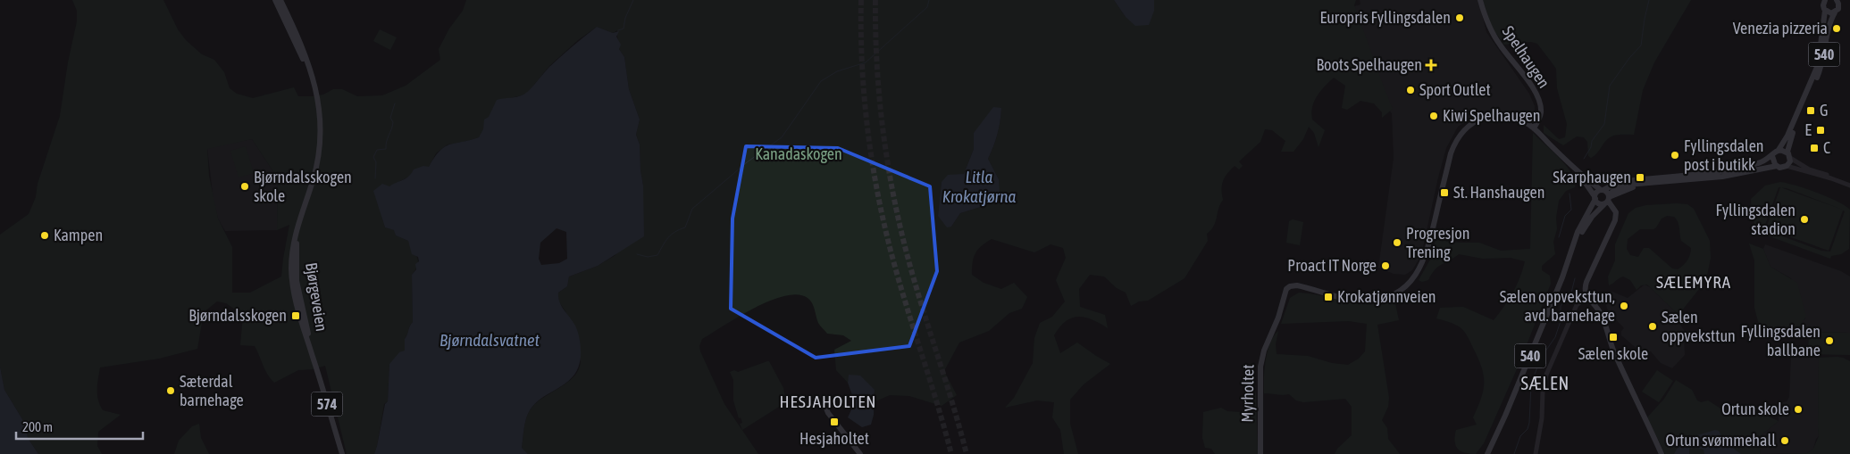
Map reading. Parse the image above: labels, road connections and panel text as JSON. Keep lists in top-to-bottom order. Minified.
{"streets":{"main road":["540","Spelhaugen","Bjørgeveien","Myrholtet","574"]},"crossings":[["Spelhaugen","Myrholtet"]],"districts":["SÆLEMYRA","SÆLEN","HESJAHOLTEN"],"water":["Litla Krokatjørna","Bjørndalsvatnet"],"parks":["Kanadaskogen"],"places":{"other":["Europris Fyllingsdalen","Venezia pizzeria","Sport Outlet","Kiwi Spelhaugen","Fyllingsdalen post i butikk","Bjørndalsskogen skole","Fyllingsdalen stadion","Kampen","Progresjon Trening","Proact IT Norge","Sælen oppveksttun, avd. barnehage","Sælen oppveksttun","Fyllingsdalen ballbane","Sæterdal barnehage","Ortun skole","Ortun svømmehall"],"health":["Boots Spelhaugen"],"transit":["G","E","C","Skarphaugen","St. Hanshaugen","Krokatjønnveien","Bjørndalsskogen","Sælen skole","Hesjaholtet"]},"scale_bar":"200 m"}
